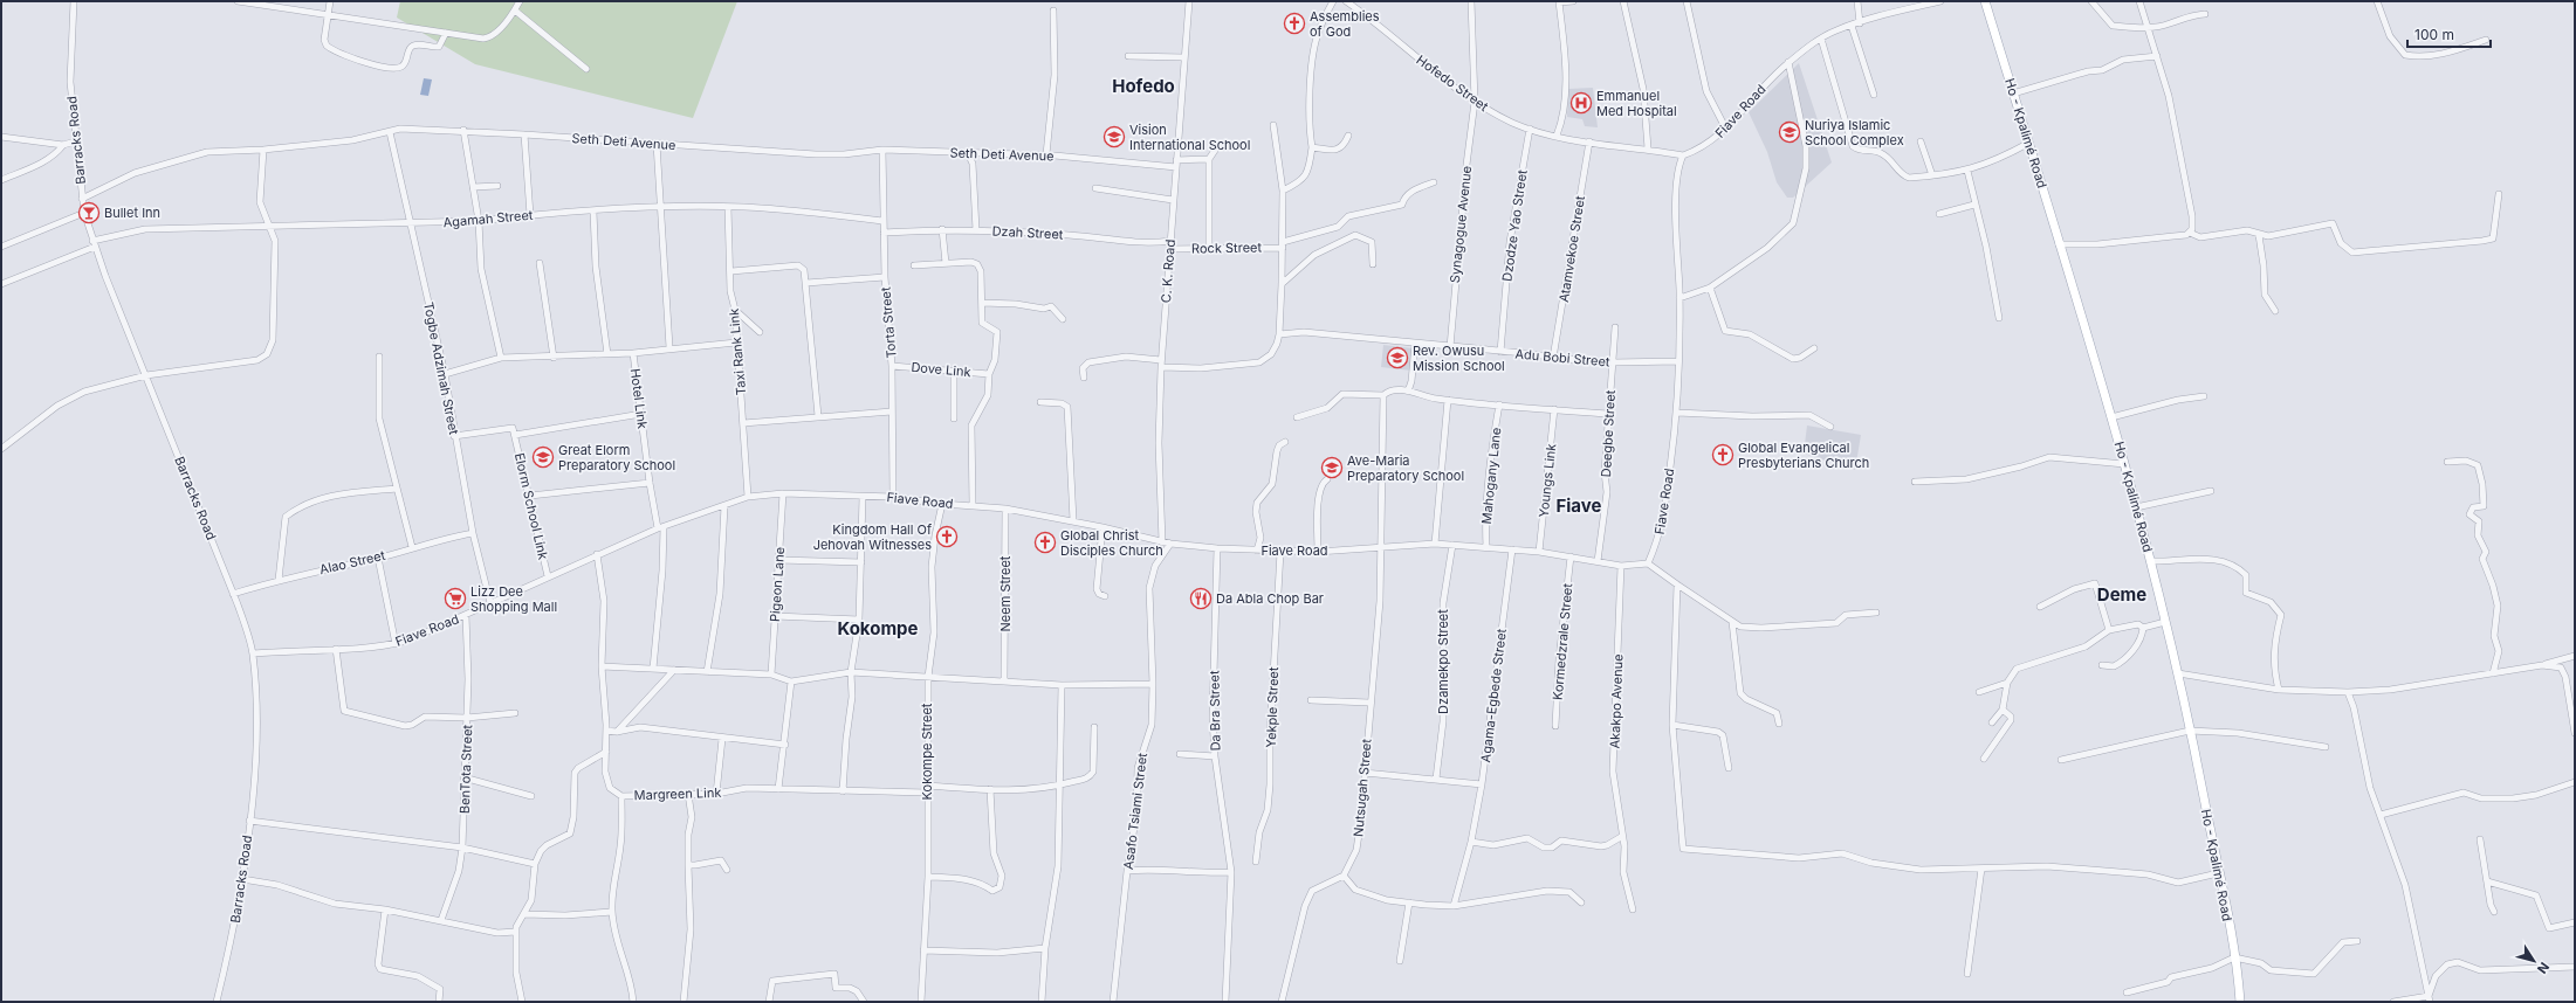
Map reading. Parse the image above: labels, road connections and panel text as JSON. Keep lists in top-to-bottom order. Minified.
{"streets":{"main road":["Ho - Kpalimé Road"],"street":["Hofedo Street","Fiave Road","Barracks Road","Seth Deti Avenue","Agamah Street","Synagogue Avenue","Dzodze Yao Street","Dzah Street","Rock Street","Atamvekoe Street","C. K. Road","Torta Street","Taxi Rank Link","Adu Bobi Street","Togbe Adzimah Street","Dove Link","Hotel Link","Deegbe Street","Mahogany Lane","Youngs Link","Elorm School Link","Alao Street","Pigeon Lane","Neem Street","Kormedzrale Street","Dzamekpo Street","Agama-Egbede Street","Akakpo Avenue","Yekple Street","Da Bra Street","Kokompe Street","BenTota Street","Nutsugah Street","Margreen Link","Asafo Tsiami Street"]},"crossings":[["Hofedo Street","Fiave Road"],["Hofedo Street","Synagogue Avenue"],["Hofedo Street","Dzodze Yao Street"],["Hofedo Street","Atamvekoe Street"],["Fiave Road","Barracks Road"],["Fiave Road","C. K. Road"],["Fiave Road","Torta Street"],["Fiave Road","Taxi Rank Link"],["Fiave Road","Adu Bobi Street"],["Fiave Road","Togbe Adzimah Street"],["Fiave Road","Hotel Link"],["Fiave Road","Deegbe Street"],["Fiave Road","Mahogany Lane"],["Fiave Road","Youngs Link"],["Fiave Road","Elorm School Link"],["Fiave Road","Pigeon Lane"],["Fiave Road","Neem Street"],["Fiave Road","Kormedzrale Street"],["Fiave Road","Dzamekpo Street"],["Fiave Road","Agama-Egbede Street"],["Fiave Road","Akakpo Avenue"],["Fiave Road","Yekple Street"],["Fiave Road","Da Bra Street"],["Fiave Road","Kokompe Street"],["Fiave Road","BenTota Street"],["Fiave Road","Nutsugah Street"],["Fiave Road","Margreen Link"],["Fiave Road","Asafo Tsiami Street"],["Barracks Road","Seth Deti Avenue"],["Barracks Road","Agamah Street"],["Barracks Road","Alao Street"],["Seth Deti Avenue","C. K. Road"],["Seth Deti Avenue","Torta Street"],["Seth Deti Avenue","Togbe Adzimah Street"],["Agamah Street","Torta Street"],["Agamah Street","Taxi Rank Link"],["Agamah Street","Togbe Adzimah Street"],["Synagogue Avenue","Adu Bobi Street"],["Dzodze Yao Street","Adu Bobi Street"],["Dzah Street","C. K. Road"],["Dzah Street","Torta Street"],["Rock Street","C. K. Road"],["Atamvekoe Street","Adu Bobi Street"],["Torta Street","Dove Link"],["Adu Bobi Street","Deegbe Street"],["Togbe Adzimah Street","Alao Street"],["Kokompe Street","Margreen Link"]],"districts":["Hofedo","Fiave","Deme","Kokompe"],"places":{"church":["Assemblies of God","Global Evangelical Presbyterians Church","Kingdom Hall Of Jehovah Witnesses","Global Christ Disciples Church"],"hospital":["Emmanuel Med Hospital"],"school or university":["Nuriya Islamic School Complex","Vision International School","Rev. Owusu Mission School","Great Elorm Preparatory School","Ave-Maria Preparatory School"],"bar":["Bullet Inn"],"supermarket":["Lizz Dee Shopping Mall"],"restaurant":["Da Abla Chop Bar"]},"scale_bar":"100 m","north":"bottom right"}
